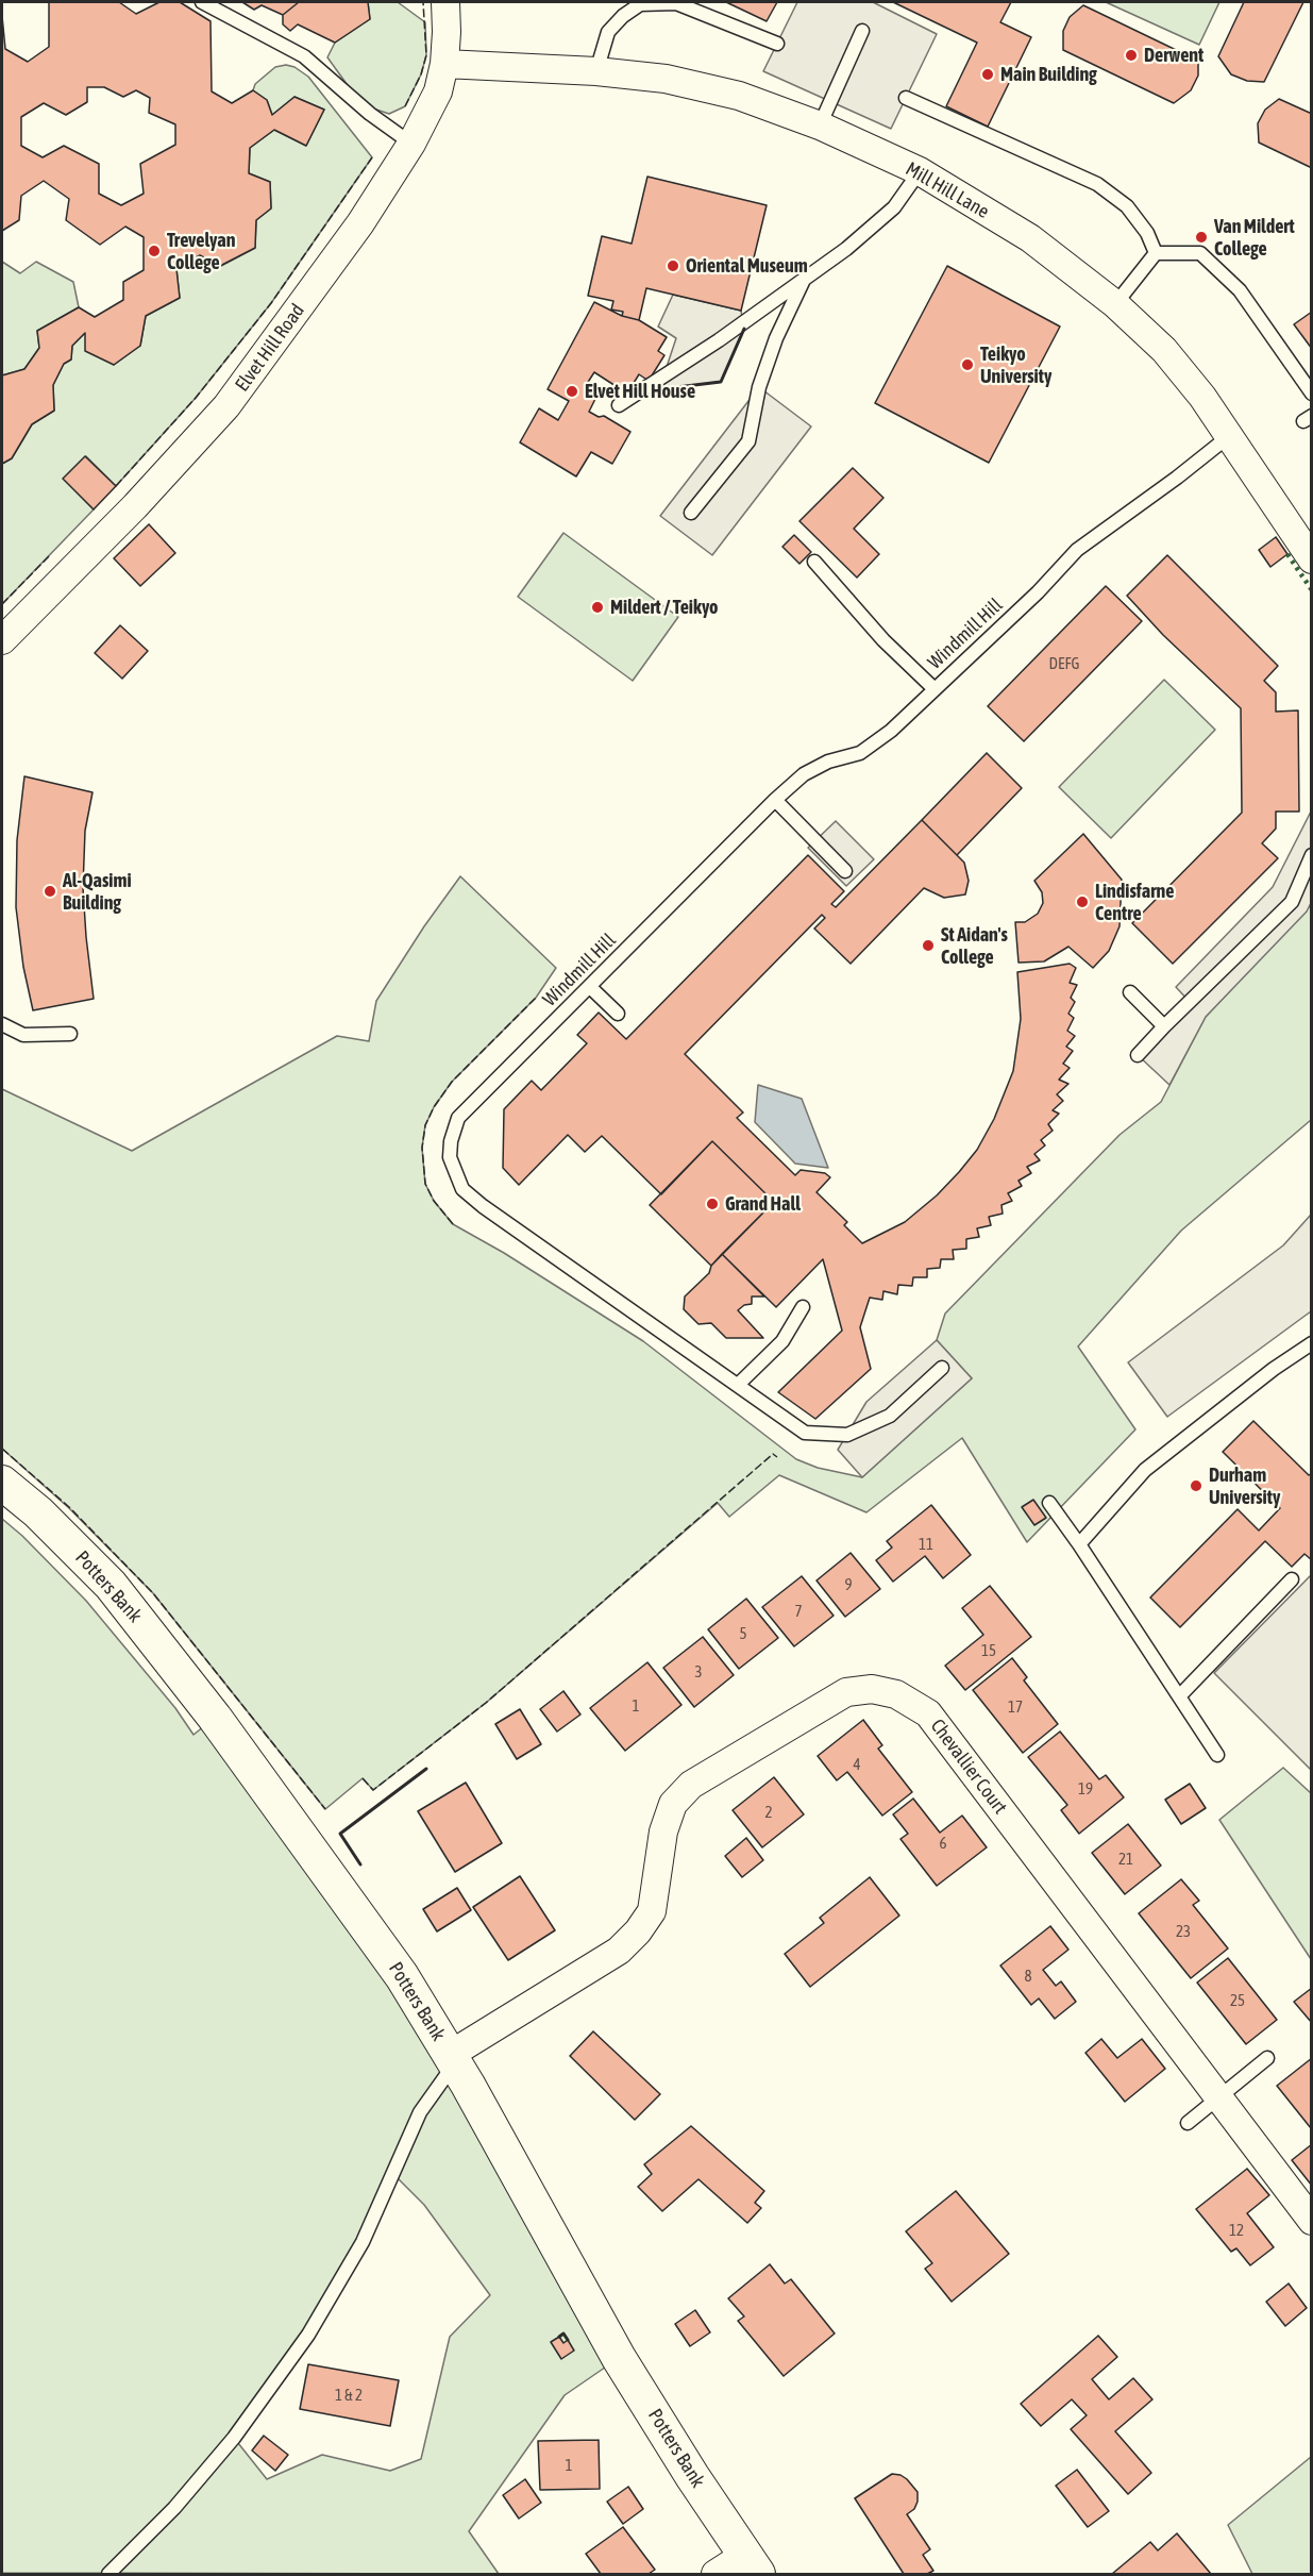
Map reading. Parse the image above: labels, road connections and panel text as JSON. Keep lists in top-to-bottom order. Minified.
{"streets":{"street":["Mill Hill Lane","Elvet Hill Road","Potters Bank","Chevallier Court"],"lane":["Windmill Hill"]},"crossings":[["Mill Hill Lane","Elvet Hill Road"],["Mill Hill Lane","Windmill Hill"],["Potters Bank","Chevallier Court"]],"places":["Derwent","Main Building","Van Mildert College","Trevelyan College","Oriental Museum","Teikyo University","Elvet Hill House","Mildert / Teikyo","Al-Qasimi Building","Lindisfarne Centre","St Aidan's College","Grand Hall","Durham University"],"house_numbers":["DEFG","11","9","7","5","15","3","1","17","4","19","2","6","21","23","8","25","12","1 & 2","1"]}
